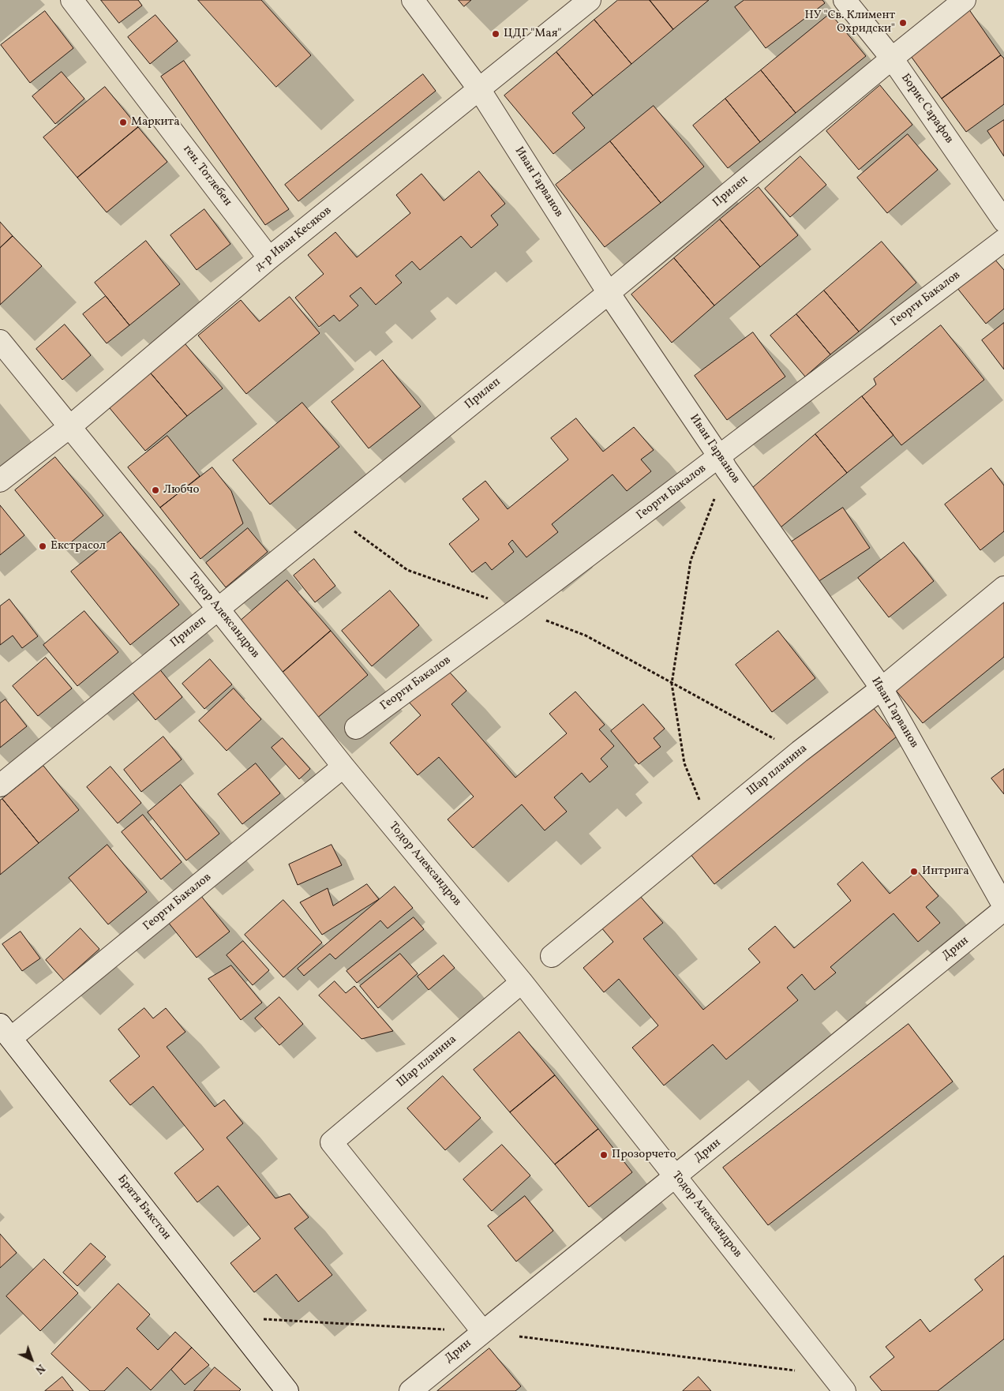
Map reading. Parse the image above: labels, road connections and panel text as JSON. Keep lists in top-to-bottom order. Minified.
{"streets":{"street":["Борис Сарафов","ген. Тотлебен","Иван Гарванов","Прилеп","д-р Иван Кесяков","Георги Бакалов","Тодор Александров","Шар планина","Дрин","Братя Бъкстон"]},"crossings":[["Борис Сарафов","Прилеп"],["ген. Тотлебен","д-р Иван Кесяков"],["Иван Гарванов","Прилеп"],["Иван Гарванов","д-р Иван Кесяков"],["Иван Гарванов","Георги Бакалов"],["Иван Гарванов","Шар планина"],["Прилеп","Тодор Александров"],["д-р Иван Кесяков","Тодор Александров"],["Георги Бакалов","Тодор Александров"],["Георги Бакалов","Братя Бъкстон"],["Тодор Александров","Шар планина"],["Тодор Александров","Дрин"],["Шар планина","Дрин"]],"places":["НУ \"Св. Климент Охридски\"","ЦДГ \"Мая\"","Маркита","Любчо","Екстрасол","Интрига","Прозорчето"],"north":"bottom right"}
